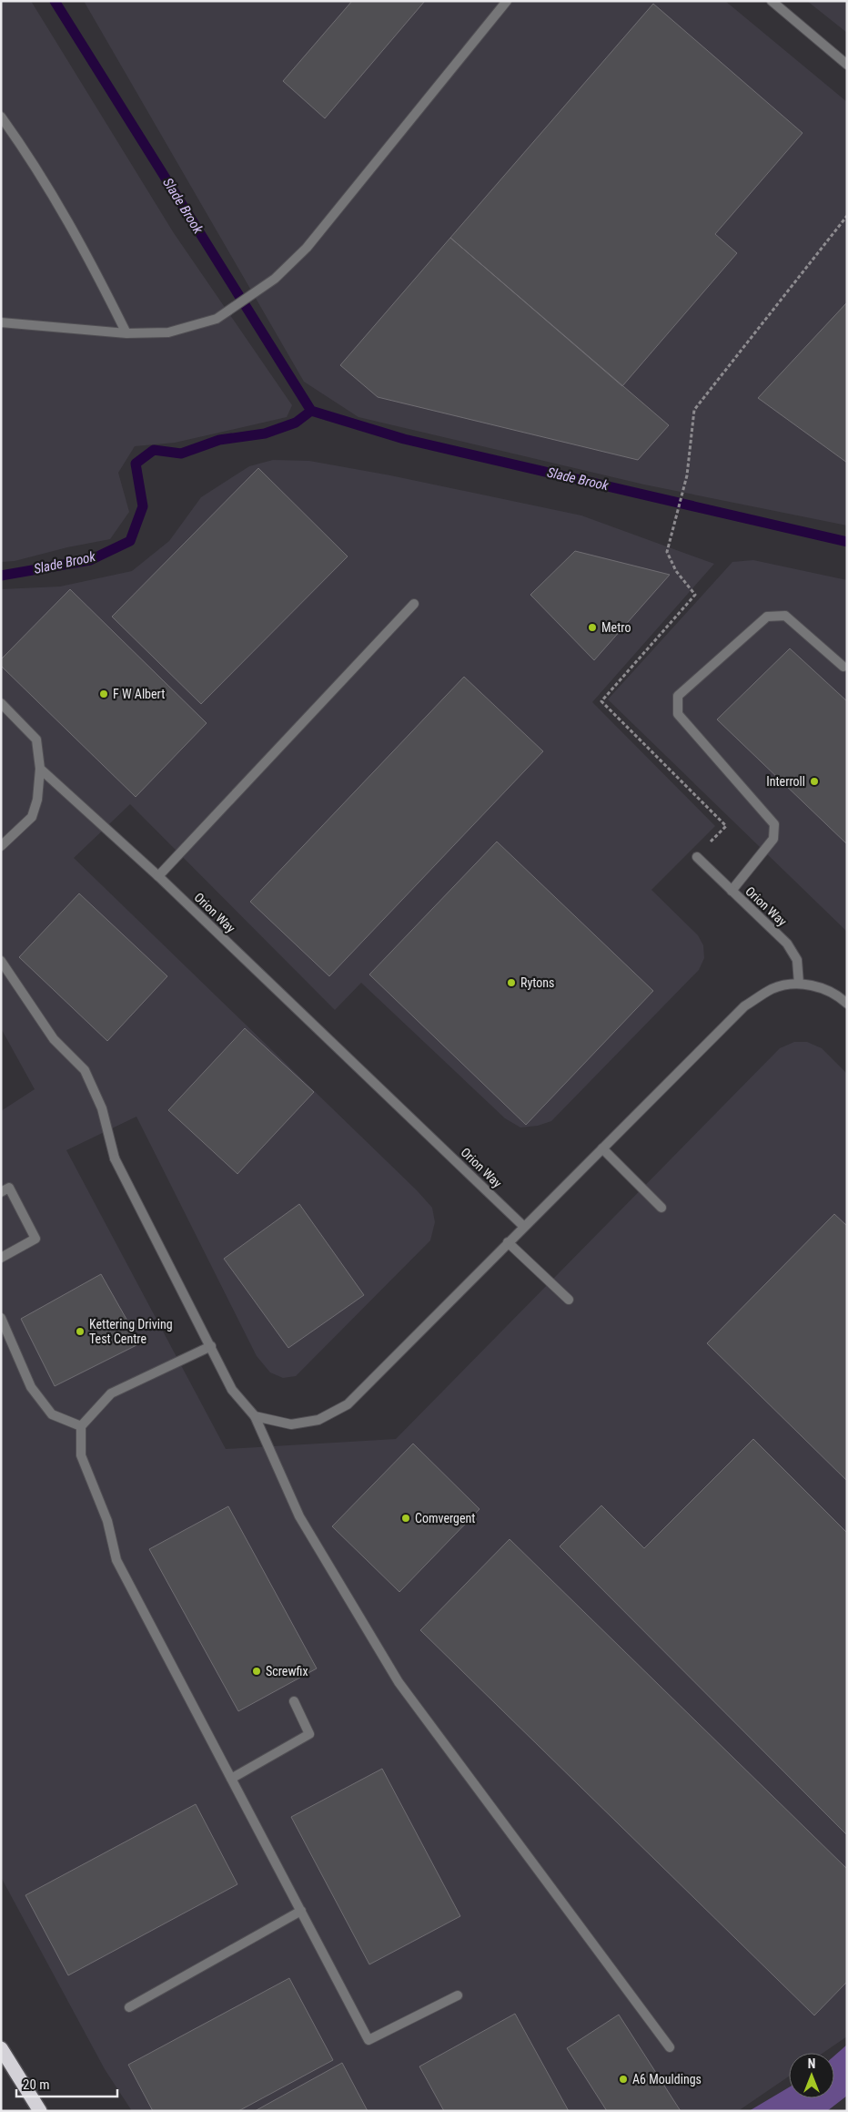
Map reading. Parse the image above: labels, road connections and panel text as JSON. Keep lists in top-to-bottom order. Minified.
{"streets":{"street":["Orion Way"]},"water":["Slade Brook"],"places":["Metro","F W Albert","Interroll","Rytons","Kettering Driving Test Centre","Comvergent","Screwfix","A6 Mouldings"],"scale_bar":"20 m","north":"top"}
